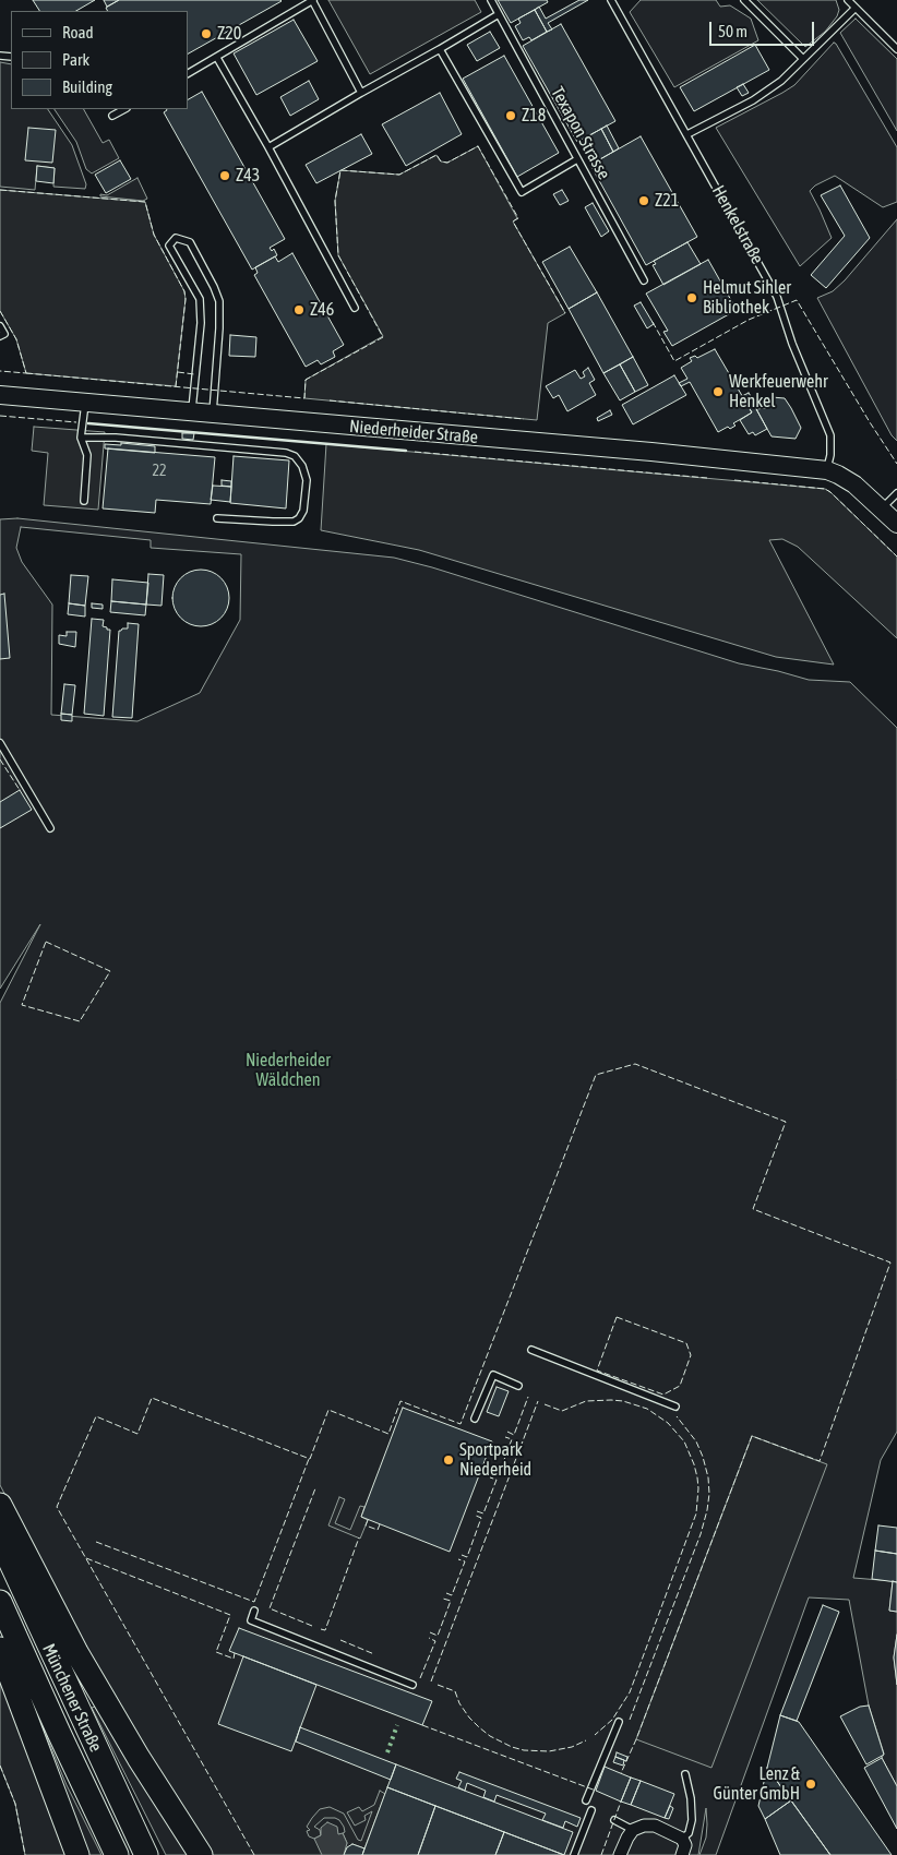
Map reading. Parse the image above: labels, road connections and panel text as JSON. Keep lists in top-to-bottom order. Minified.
{"streets":{"highway":["Münchener Straße"],"street":["Niederheider Straße"],"lane":["Texapon Strasse","Henkelstraße"]},"crossings":[["Henkelstraße","Niederheider Straße"]],"parks":["Niederheider Wäldchen"],"places":["Z20","Z18","Z43","Z21","Helmut Sihler Bibliothek","Z46","Werkfeuerwehr Henkel","Sportpark Niederheid","Lenz & Günter GmbH"],"house_numbers":["22"],"legend":["Road","Park","Building"],"scale_bar":"50 m"}
